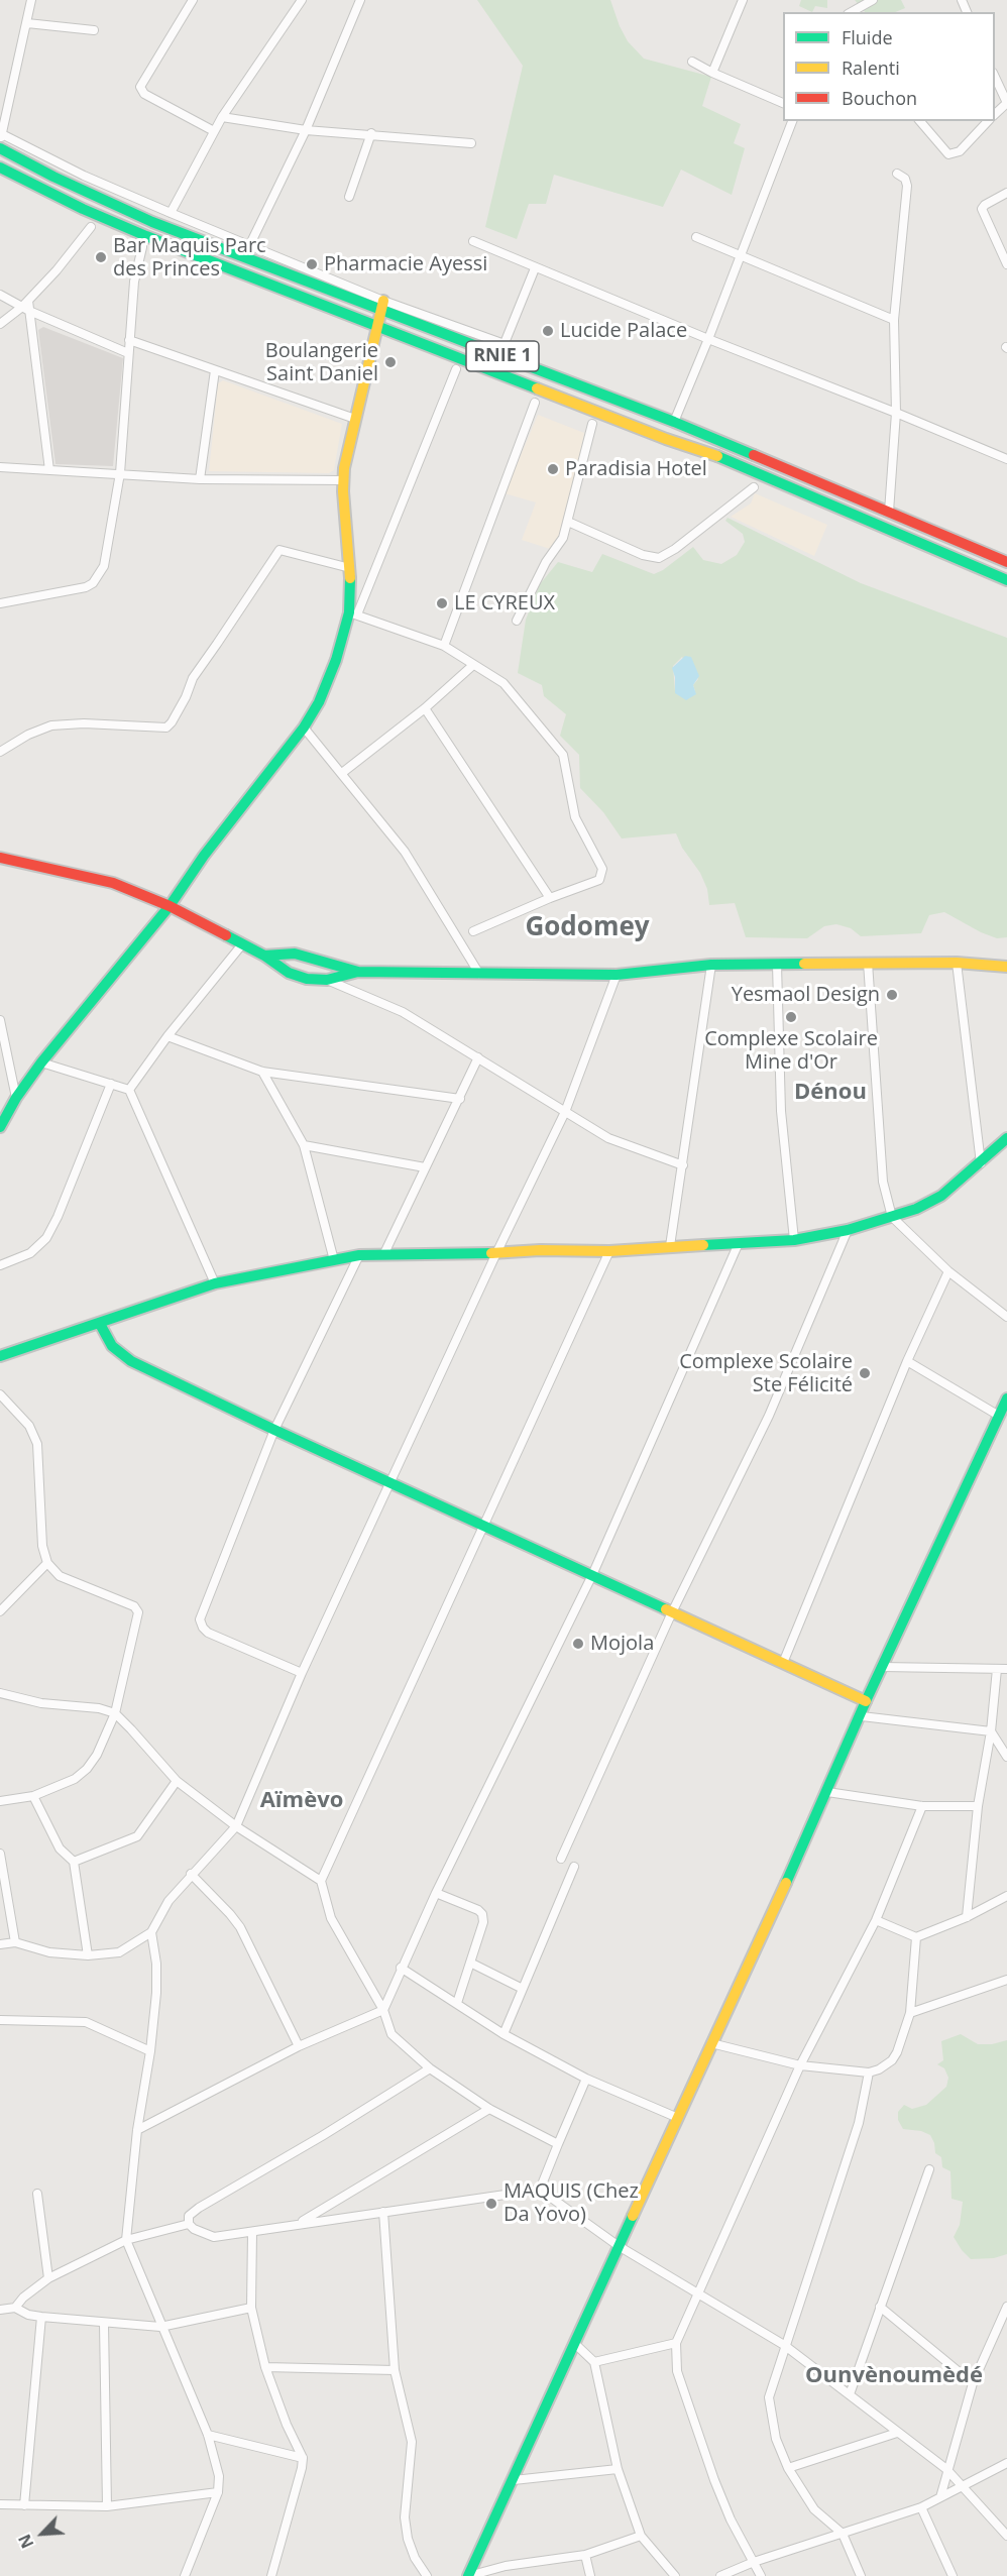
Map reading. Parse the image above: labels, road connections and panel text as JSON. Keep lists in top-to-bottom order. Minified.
{"streets":{"main road":["RNIE 1"]},"districts":["Godomey","Dénou","Aïmèvo","Ounvènoumèdé"],"places":["Bar Maquis Parc des Princes","Pharmacie Ayessi","Lucide Palace","Boulangerie Saint Daniel","Paradisia Hotel","LE CYREUX","Yesmaol Design","Complexe Scolaire Mine d'Or","Complexe Scolaire Ste Félicité","Mojola","MAQUIS (Chez Da Yovo)"],"legend":["Fluide","Ralenti","Bouchon"],"north":"bottom left"}
